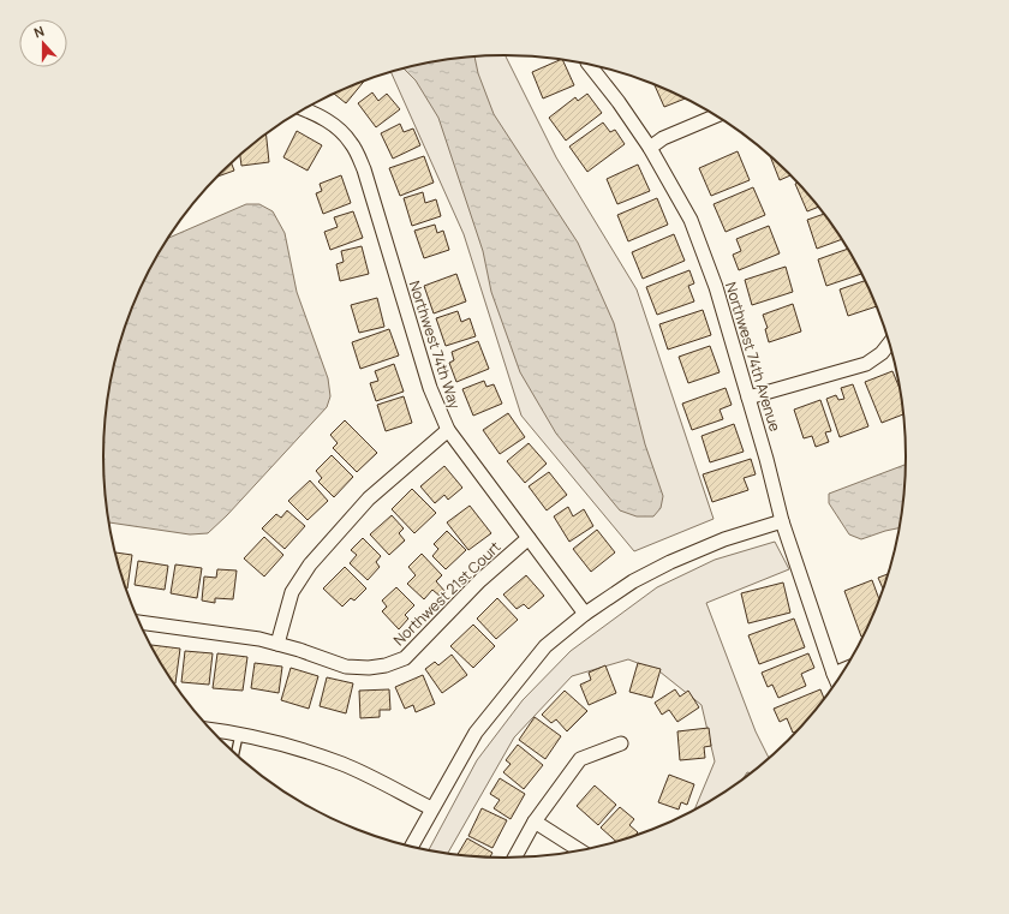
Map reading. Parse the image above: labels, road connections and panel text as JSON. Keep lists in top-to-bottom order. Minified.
{"streets":{"street":["Northwest 74th Way","Northwest 74th Avenue","Northwest 21st Court"]},"crossings":[["Northwest 74th Way","Northwest 21st Court"]],"north":"top"}
